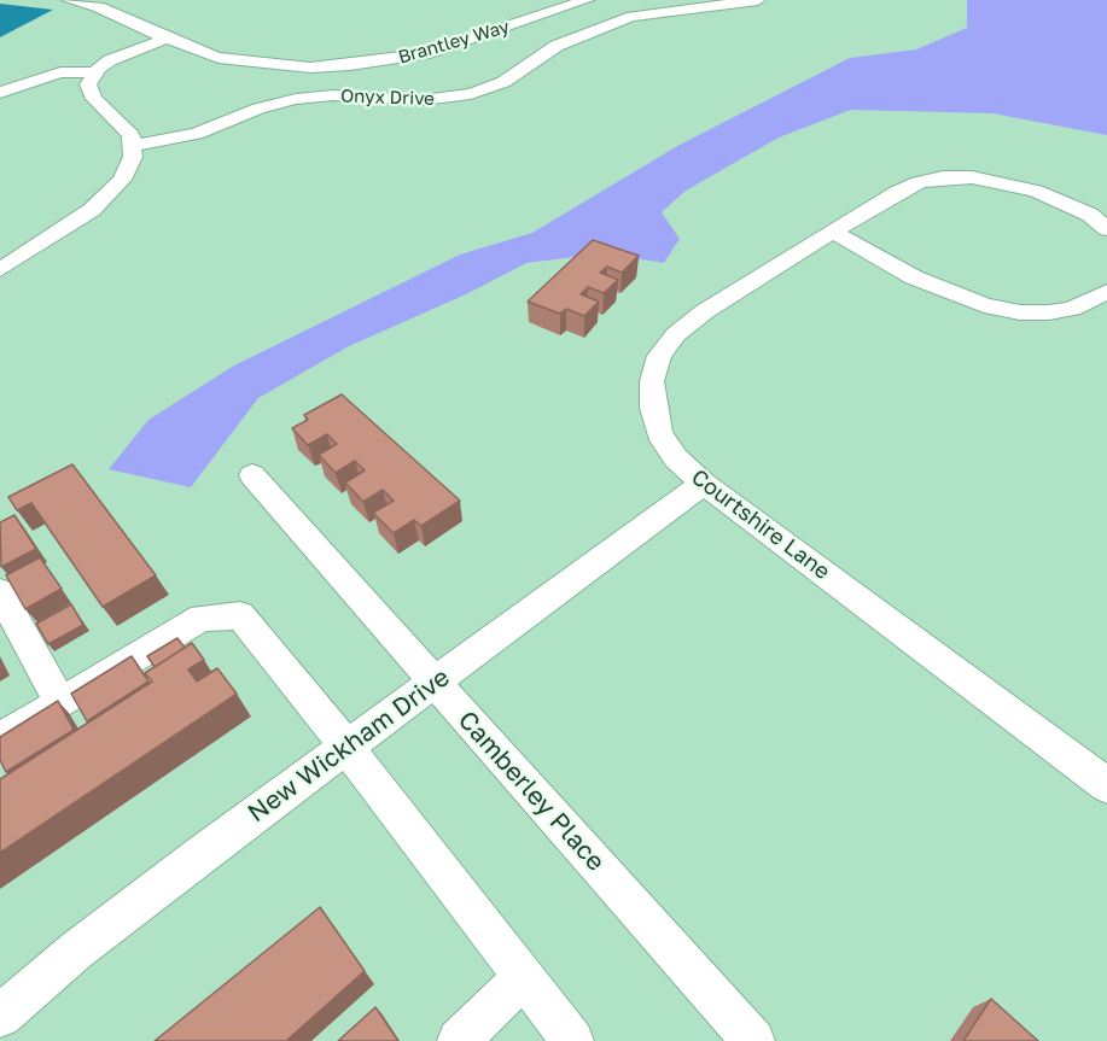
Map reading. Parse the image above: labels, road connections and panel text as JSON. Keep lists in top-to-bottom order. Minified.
{"streets":{"street":["Brantley Way","Onyx Drive","Courtshire Lane","New Wickham Drive","Camberley Place"]},"crossings":[["Courtshire Lane","New Wickham Drive"],["New Wickham Drive","Camberley Place"]]}
